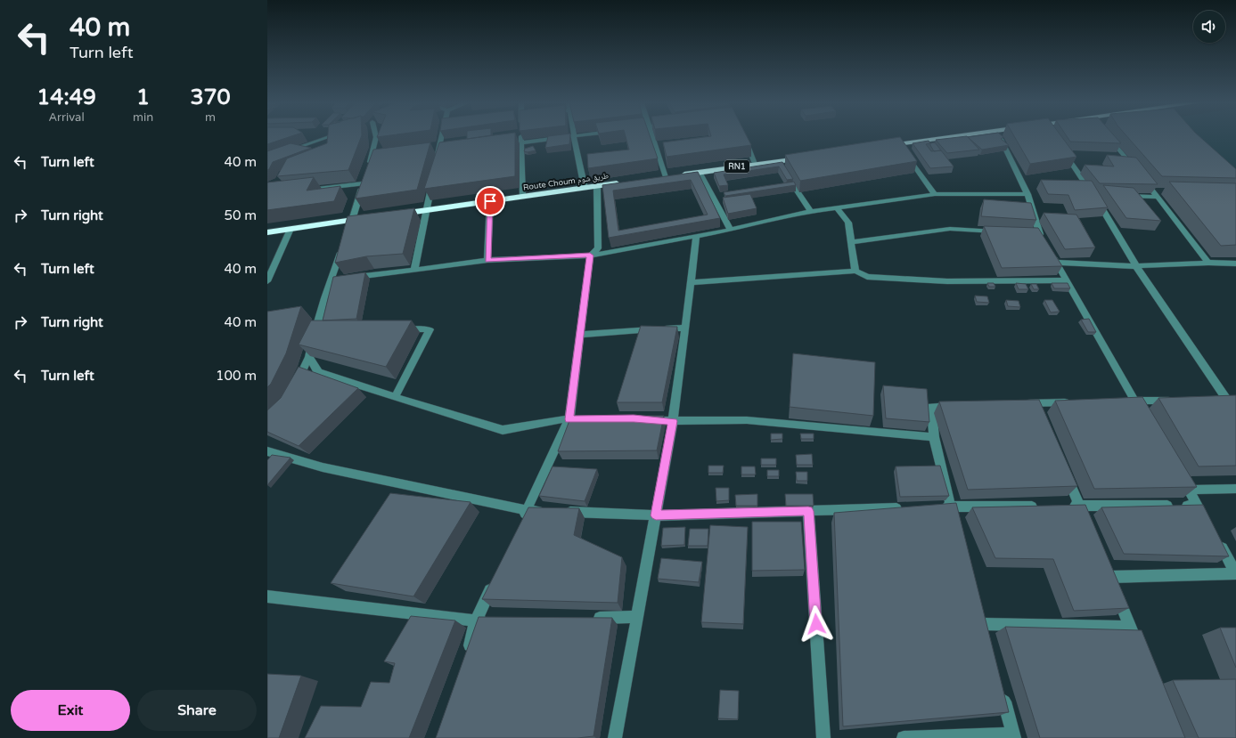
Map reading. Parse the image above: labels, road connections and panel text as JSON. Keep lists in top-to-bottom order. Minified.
{"streets":{"highway":["RN1","Route Choum طريق شوم"]},"page":{"turn":["40 m","Turn left"],"eta":["14:49","Arrival","1","min","370","m"],"list":[{"name":"Turn left","value":"40 m"},{"name":"Turn right","value":"50 m"},{"name":"Turn left","value":"40 m"},{"name":"Turn right","value":"40 m"},{"name":"Turn left","value":"100 m"}],"buttons":["Exit","Share"]}}
